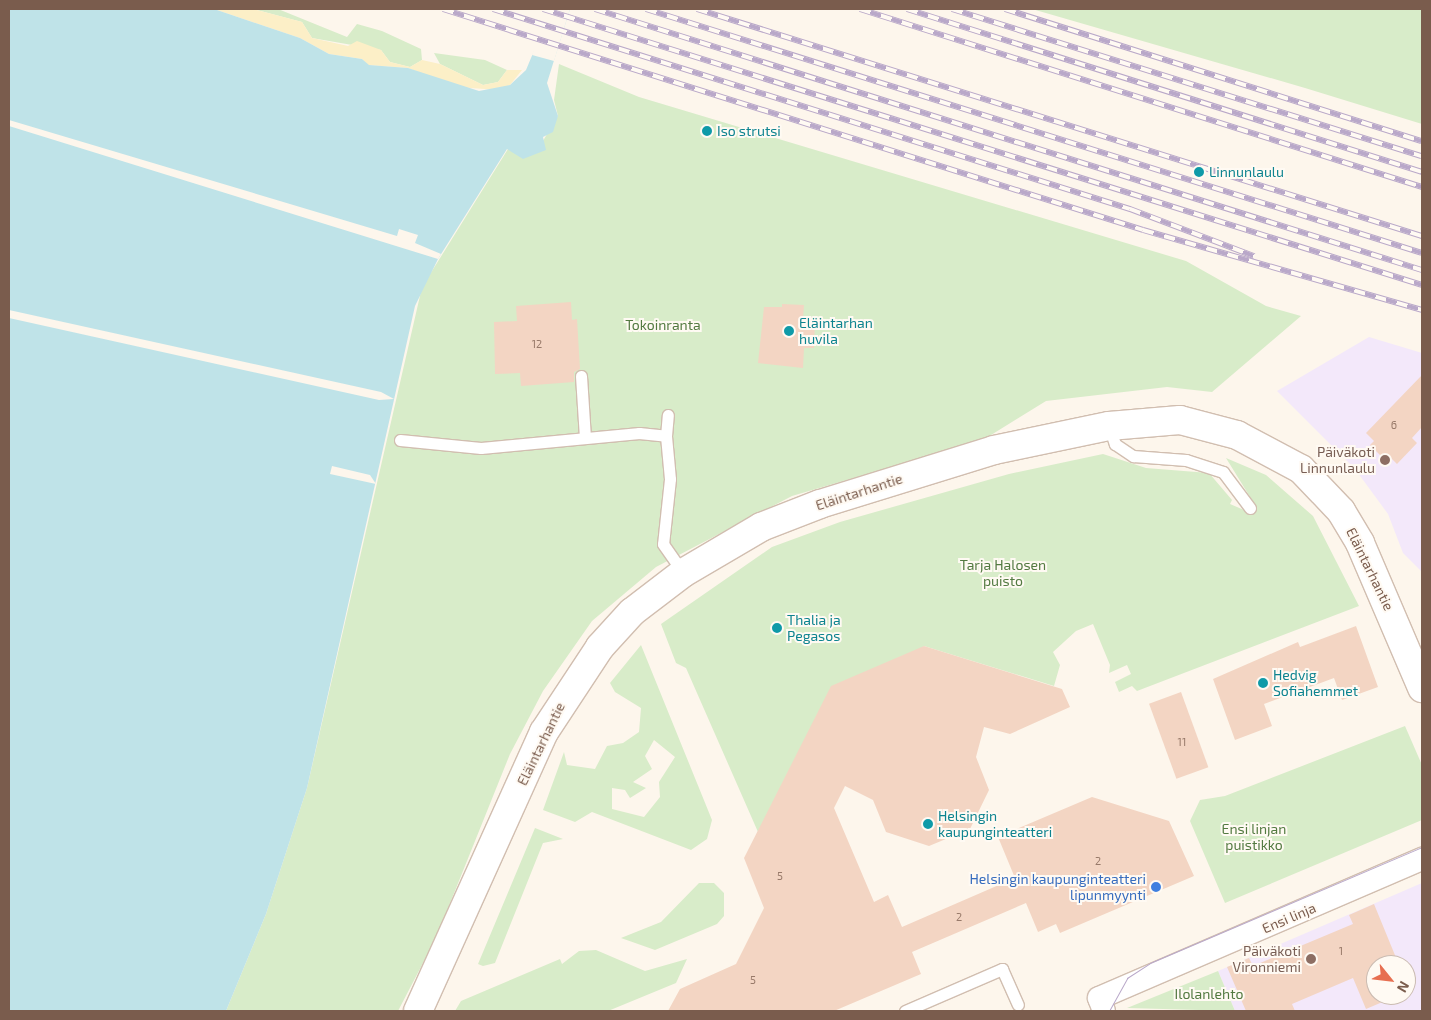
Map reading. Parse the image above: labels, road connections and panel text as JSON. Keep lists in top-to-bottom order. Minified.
{"streets":{"main road":["Eläintarhantie"],"street":["Ensi linja"]},"parks":["Tokoinranta","Tarja Halosen puisto","Ensi linjan puistikko","Ilolanlehto"],"places":["Iso strutsi","Linnunlaulu","Eläintarhan huvila","Päiväkoti Linnunlaulu","Thalia ja Pegasos","Hedvig Sofiahemmet","Helsingin kaupunginteatteri","Helsingin kaupunginteatteri lipunmyynti","Päiväkoti Vironniemi"],"house_numbers":["12","6","11","2","5","2","1","5"],"north":"bottom right"}
